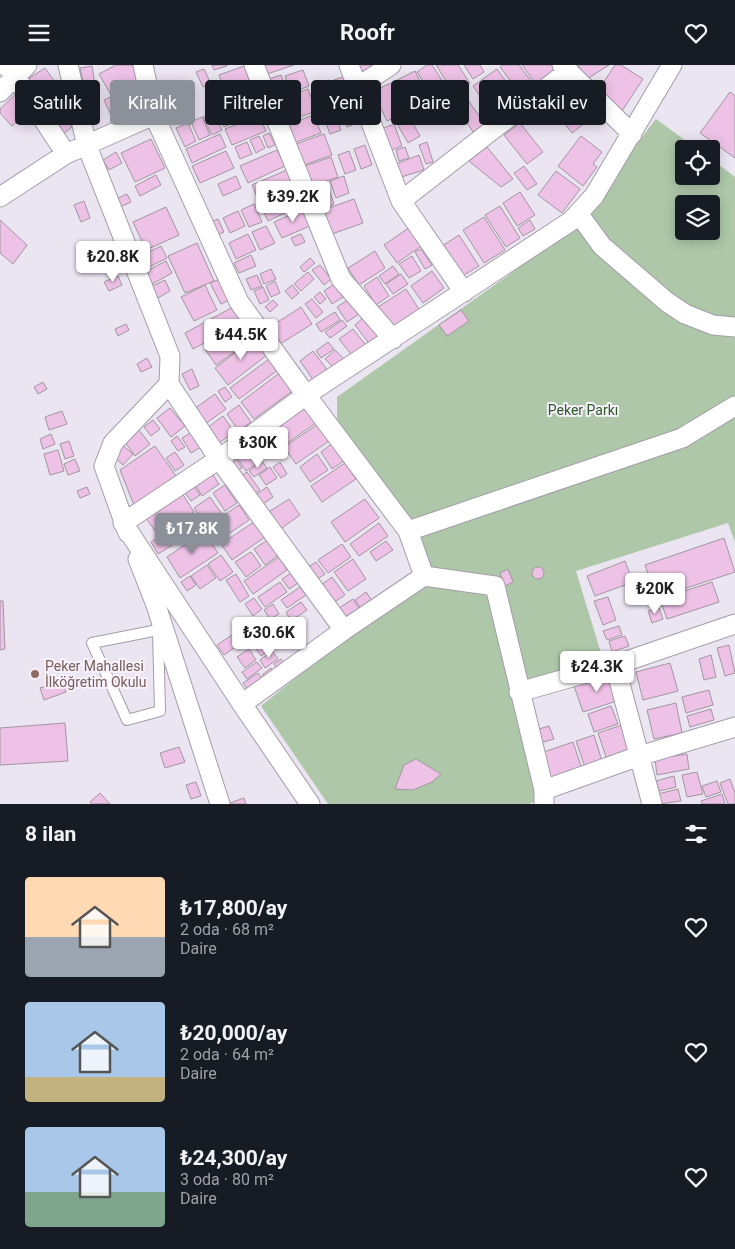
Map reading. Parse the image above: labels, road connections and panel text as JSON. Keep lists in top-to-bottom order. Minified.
{"parks":["Peker Parkı"],"places":["Peker Mahallesi İlköğretim Okulu"],"page":{"header":"Roofr","chip":["Satılık","Kiralık","Filtreler","Yeni","Daire","Müstakil ev"],"price":["₺39.2K","₺20.8K","₺44.5K","₺30K","₺17.8K","₺20K","₺30.6K","₺24.3K"],"heading":"8 ilan","list":[{"name":"₺17,800/ay","note":"2 oda · 68 m² · Daire"},{"name":"₺20,000/ay","note":"2 oda · 64 m² · Daire"},{"name":"₺24,300/ay","note":"3 oda · 80 m² · Daire"}]}}
